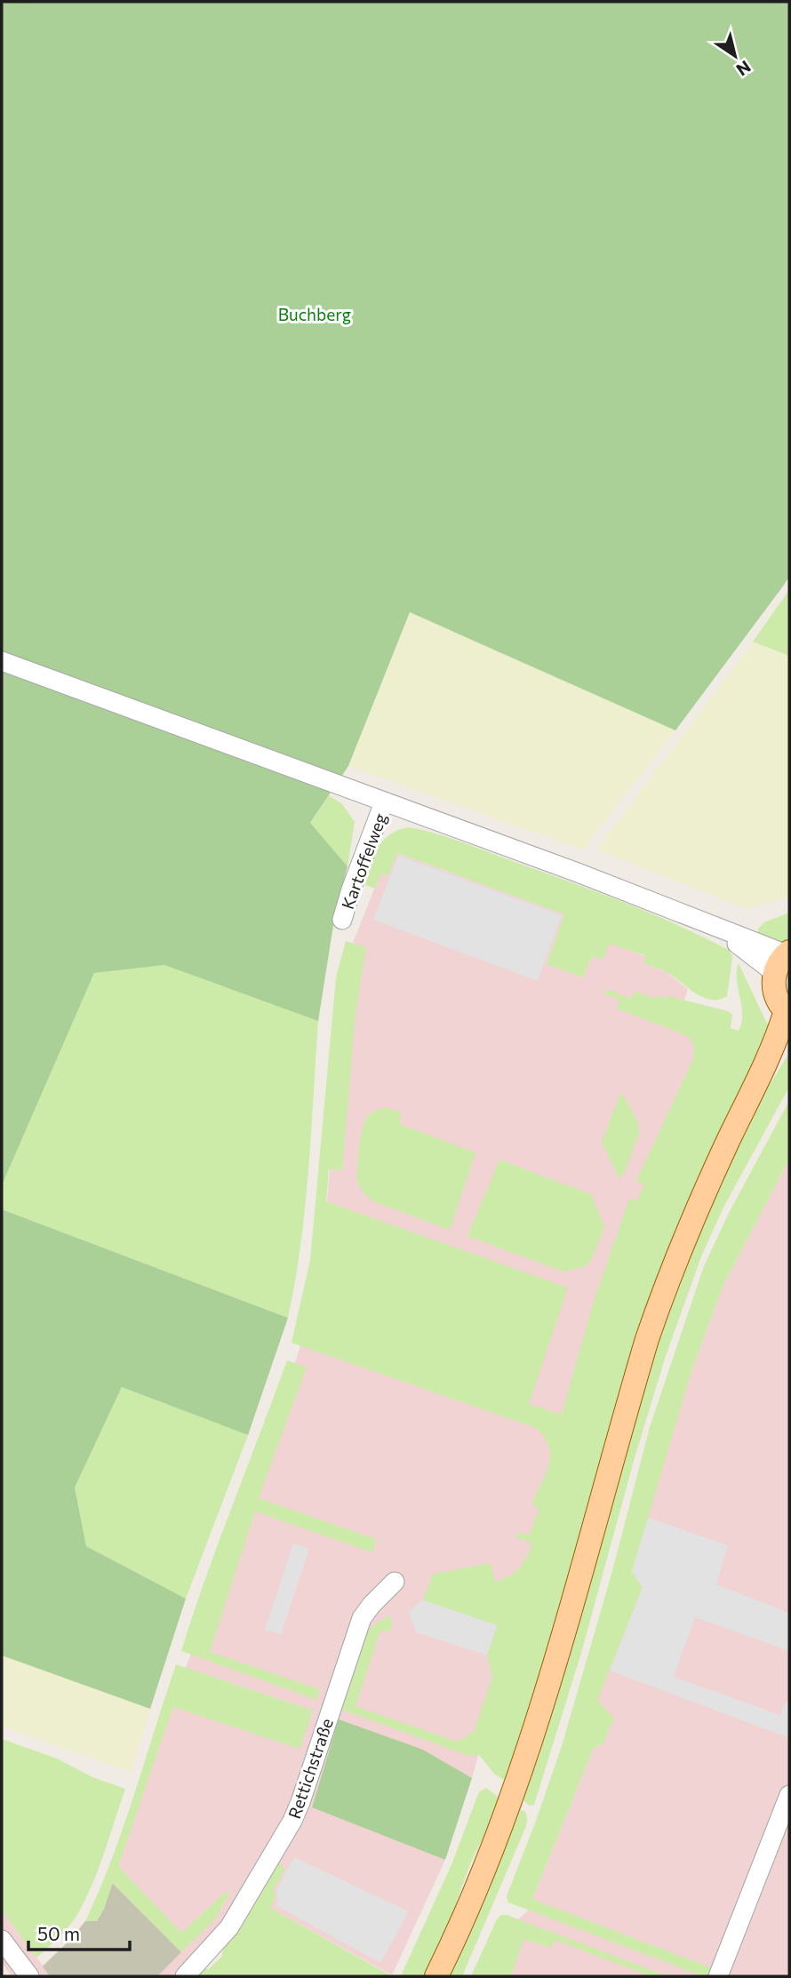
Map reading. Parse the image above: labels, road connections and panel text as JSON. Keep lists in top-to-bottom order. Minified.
{"streets":{"street":["Kartoffelweg","Rettichstraße"]},"parks":["Buchberg"],"scale_bar":"50 m","north":"bottom right"}
